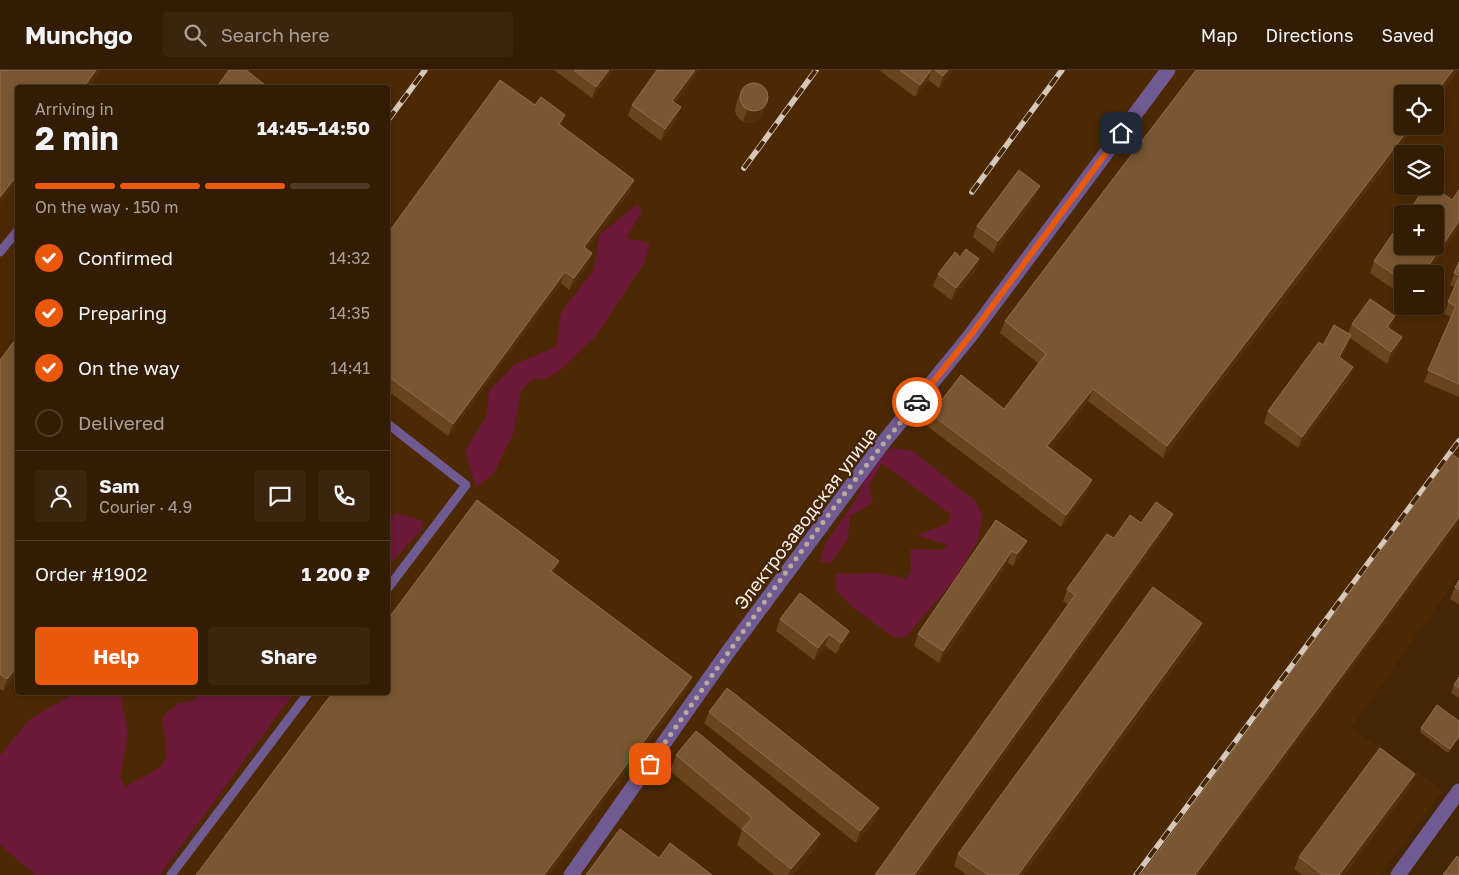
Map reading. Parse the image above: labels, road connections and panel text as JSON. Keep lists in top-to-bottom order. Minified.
{"streets":{"street":["Электрозаводская улица"]},"page":{"header":"Munchgo","search":"Search here","nav":["Map","Directions","Saved"],"map_buttons":["+","−"],"heading":["2 min","Arriving in","14:45–14:50"],"panel":["Sam","Courier · 4.9","Order #1902","1 200 ₽"],"bar":"On the way · 150 m","list":[["Confirmed","14:32"],["Preparing","14:35"],["On the way","14:41"],"Delivered"],"buttons":["Help","Share"]}}
